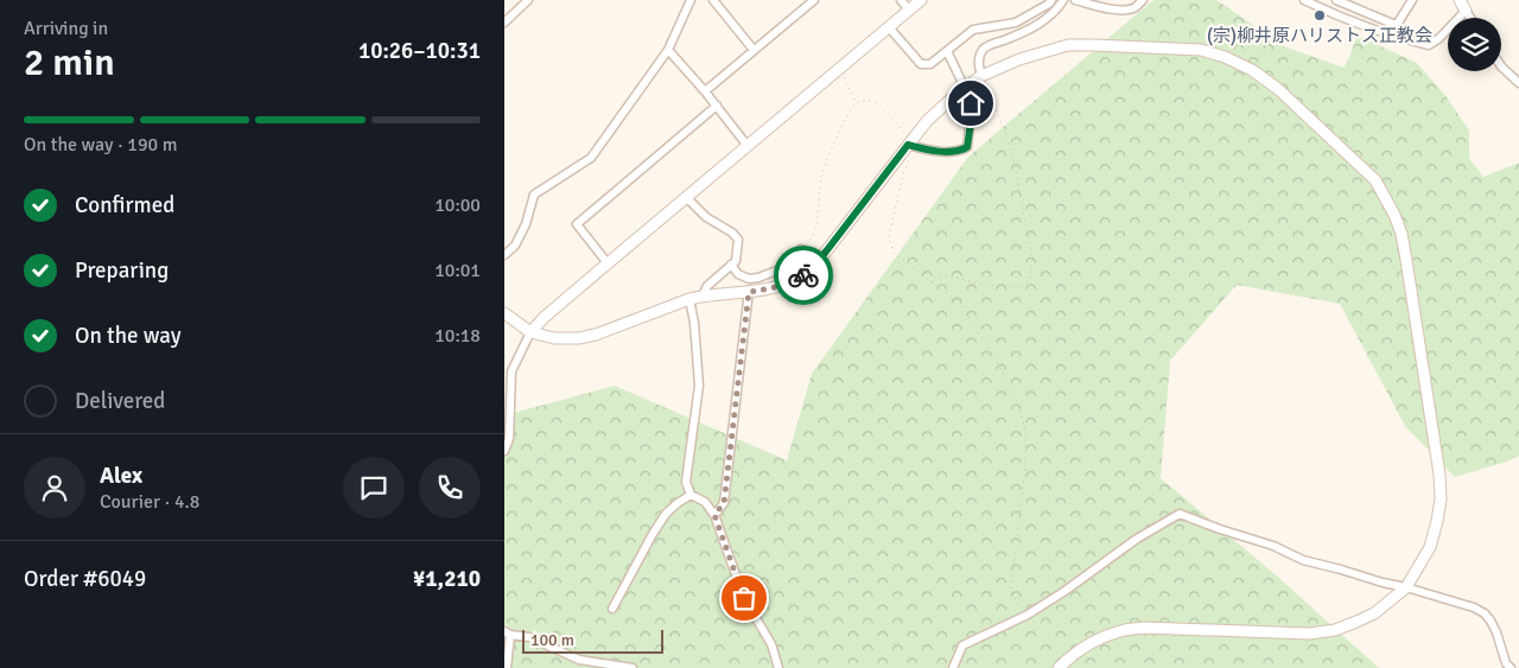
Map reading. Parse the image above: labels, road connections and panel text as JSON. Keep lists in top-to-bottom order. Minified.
{"places":["(宗)柳井原ハリストス正教会"],"scale_bar":"100 m","page":{"heading":["2 min","Arriving in","10:26–10:31"],"panel":["Alex","Courier · 4.8","Order #6049","¥1,210"],"bar":"On the way · 190 m","list":[["Confirmed","10:00"],["Preparing","10:01"],["On the way","10:18"],"Delivered"],"scale":"100 m"}}
